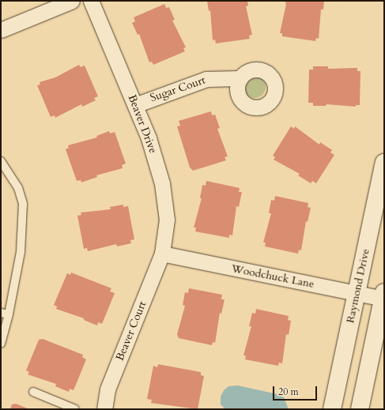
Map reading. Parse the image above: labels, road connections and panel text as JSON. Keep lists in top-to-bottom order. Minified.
{"streets":{"street":["Sugar Court","Beaver Drive","Woodchuck Lane","Raymond Drive","Beaver Court"]},"crossings":[["Sugar Court","Beaver Drive"],["Beaver Drive","Woodchuck Lane"],["Beaver Drive","Beaver Court"],["Woodchuck Lane","Raymond Drive"],["Woodchuck Lane","Beaver Court"]],"scale_bar":"20 m"}
